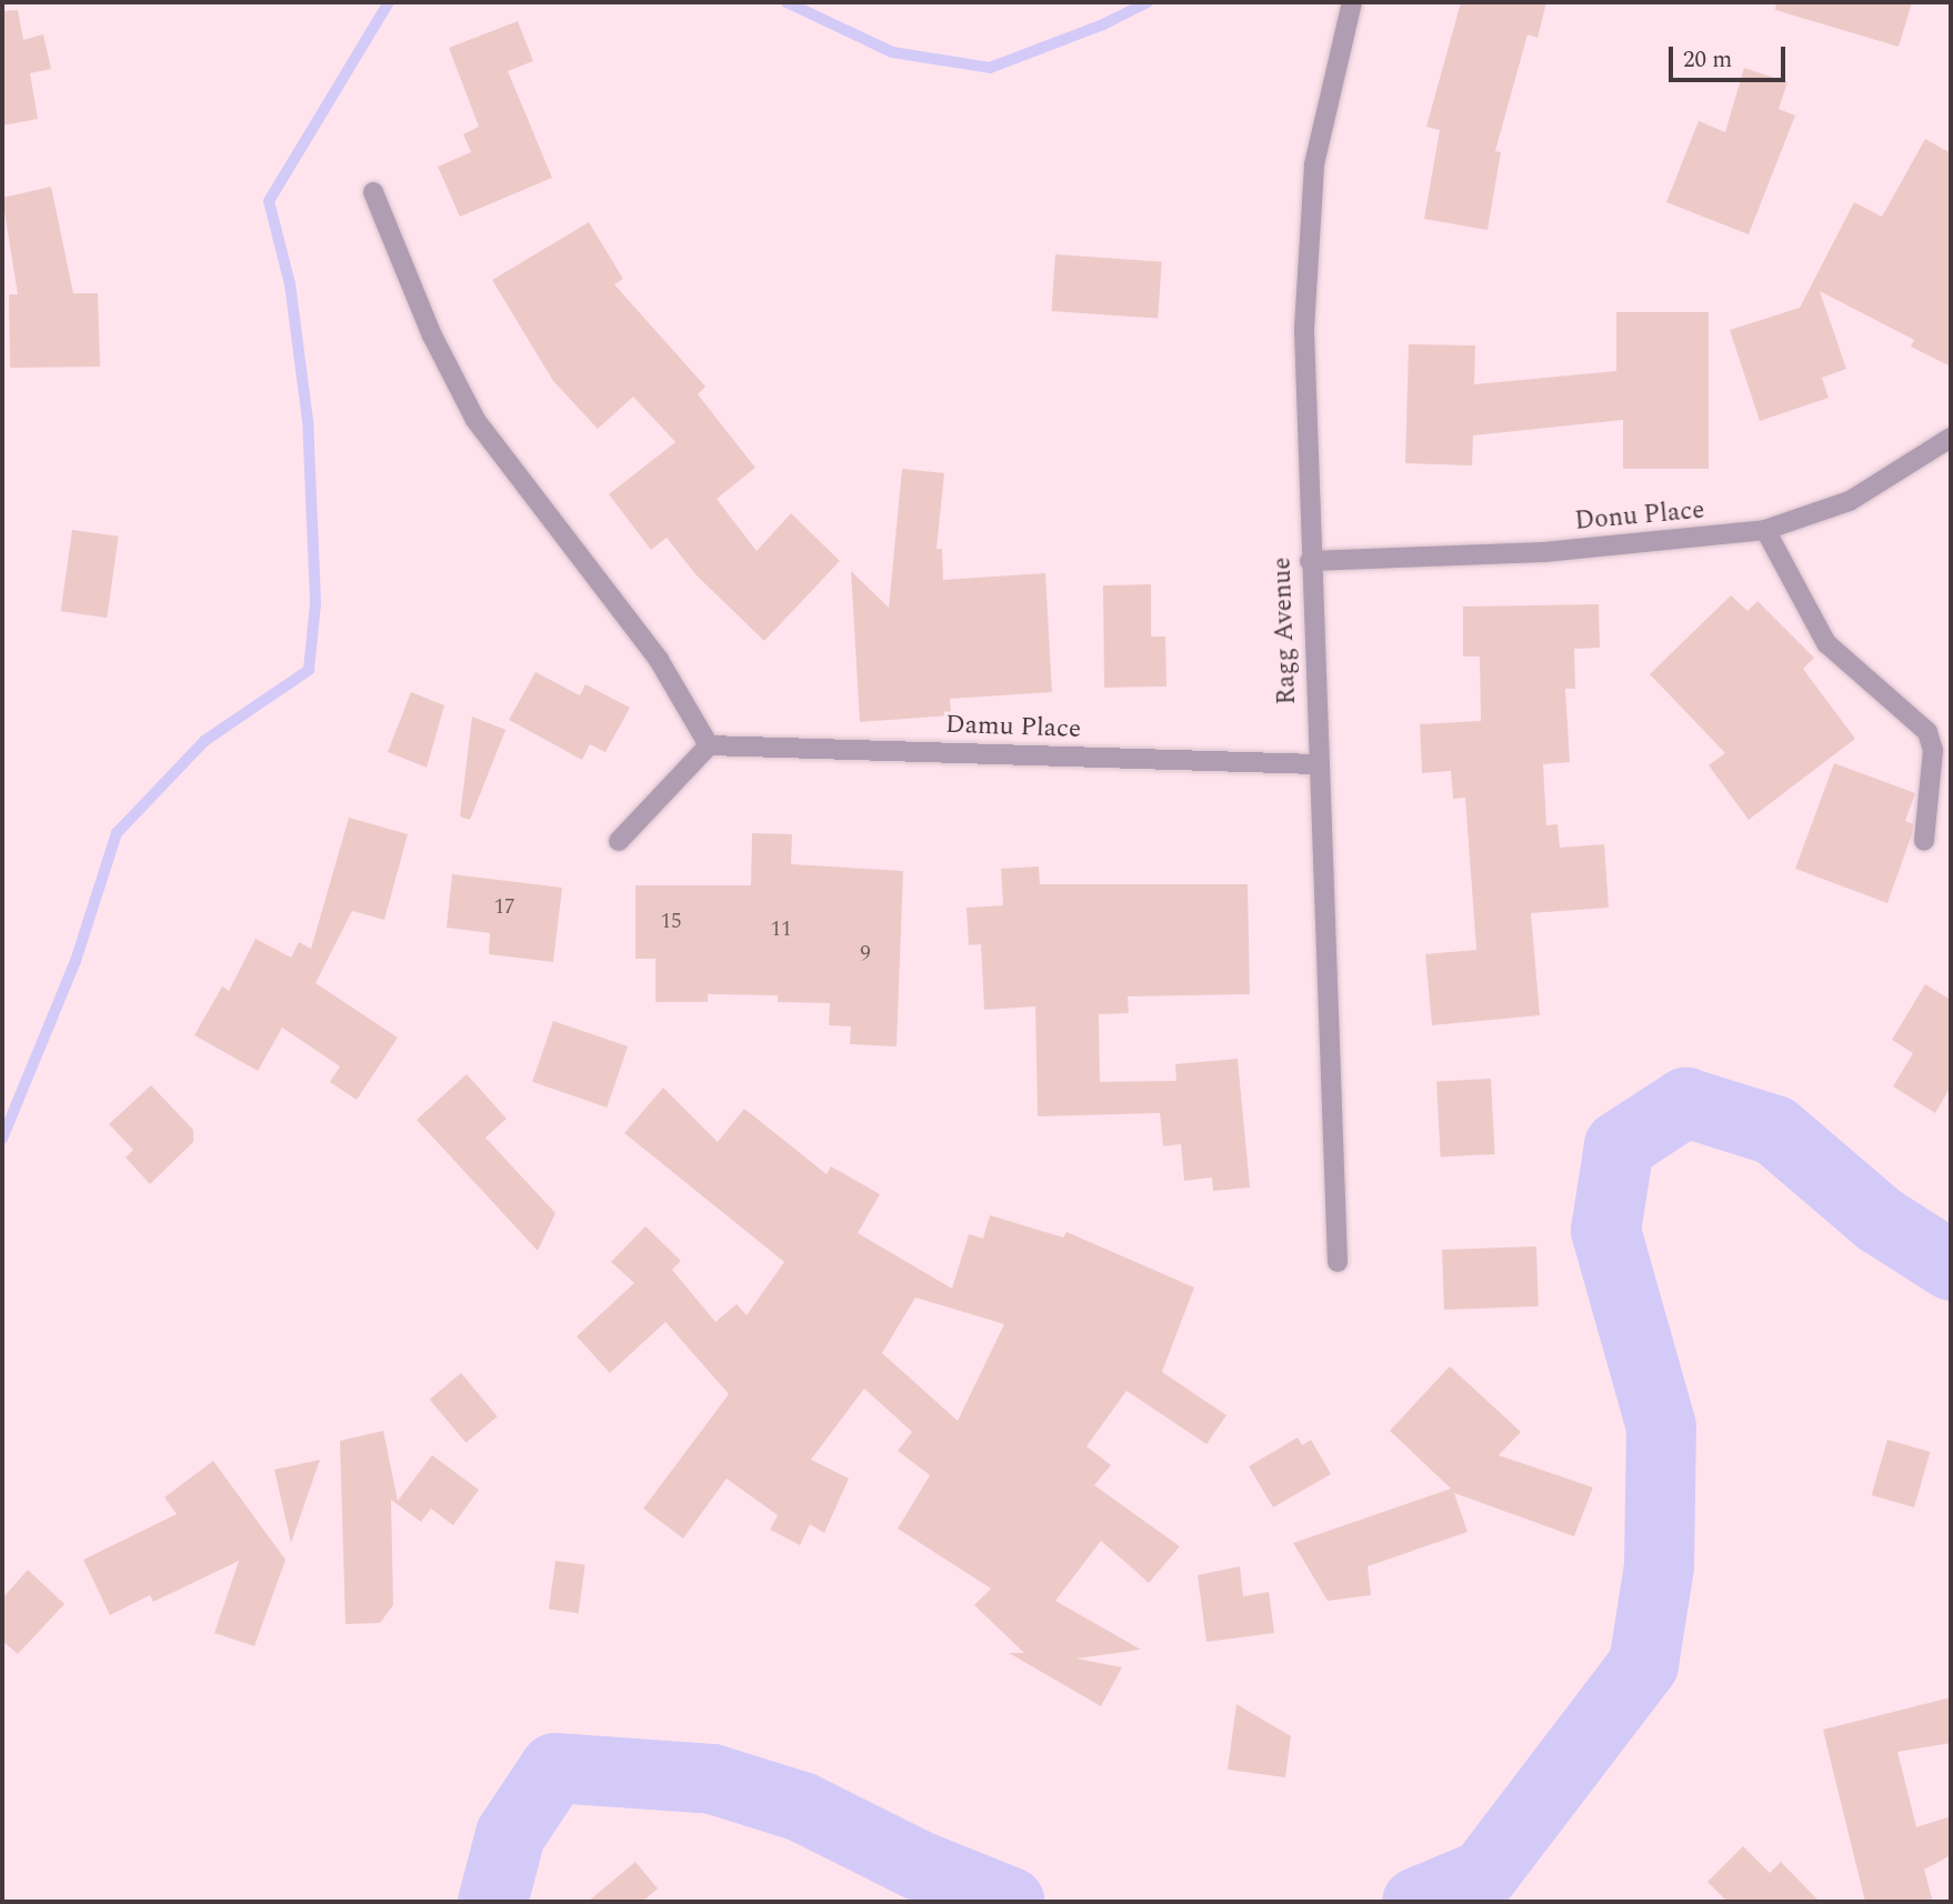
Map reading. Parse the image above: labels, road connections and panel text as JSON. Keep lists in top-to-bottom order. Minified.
{"streets":{"street":["Donu Place","Ragg Avenue","Damu Place"]},"crossings":[["Donu Place","Ragg Avenue"],["Ragg Avenue","Damu Place"]],"house_numbers":["17","15","11","9"],"scale_bar":"20 m"}
